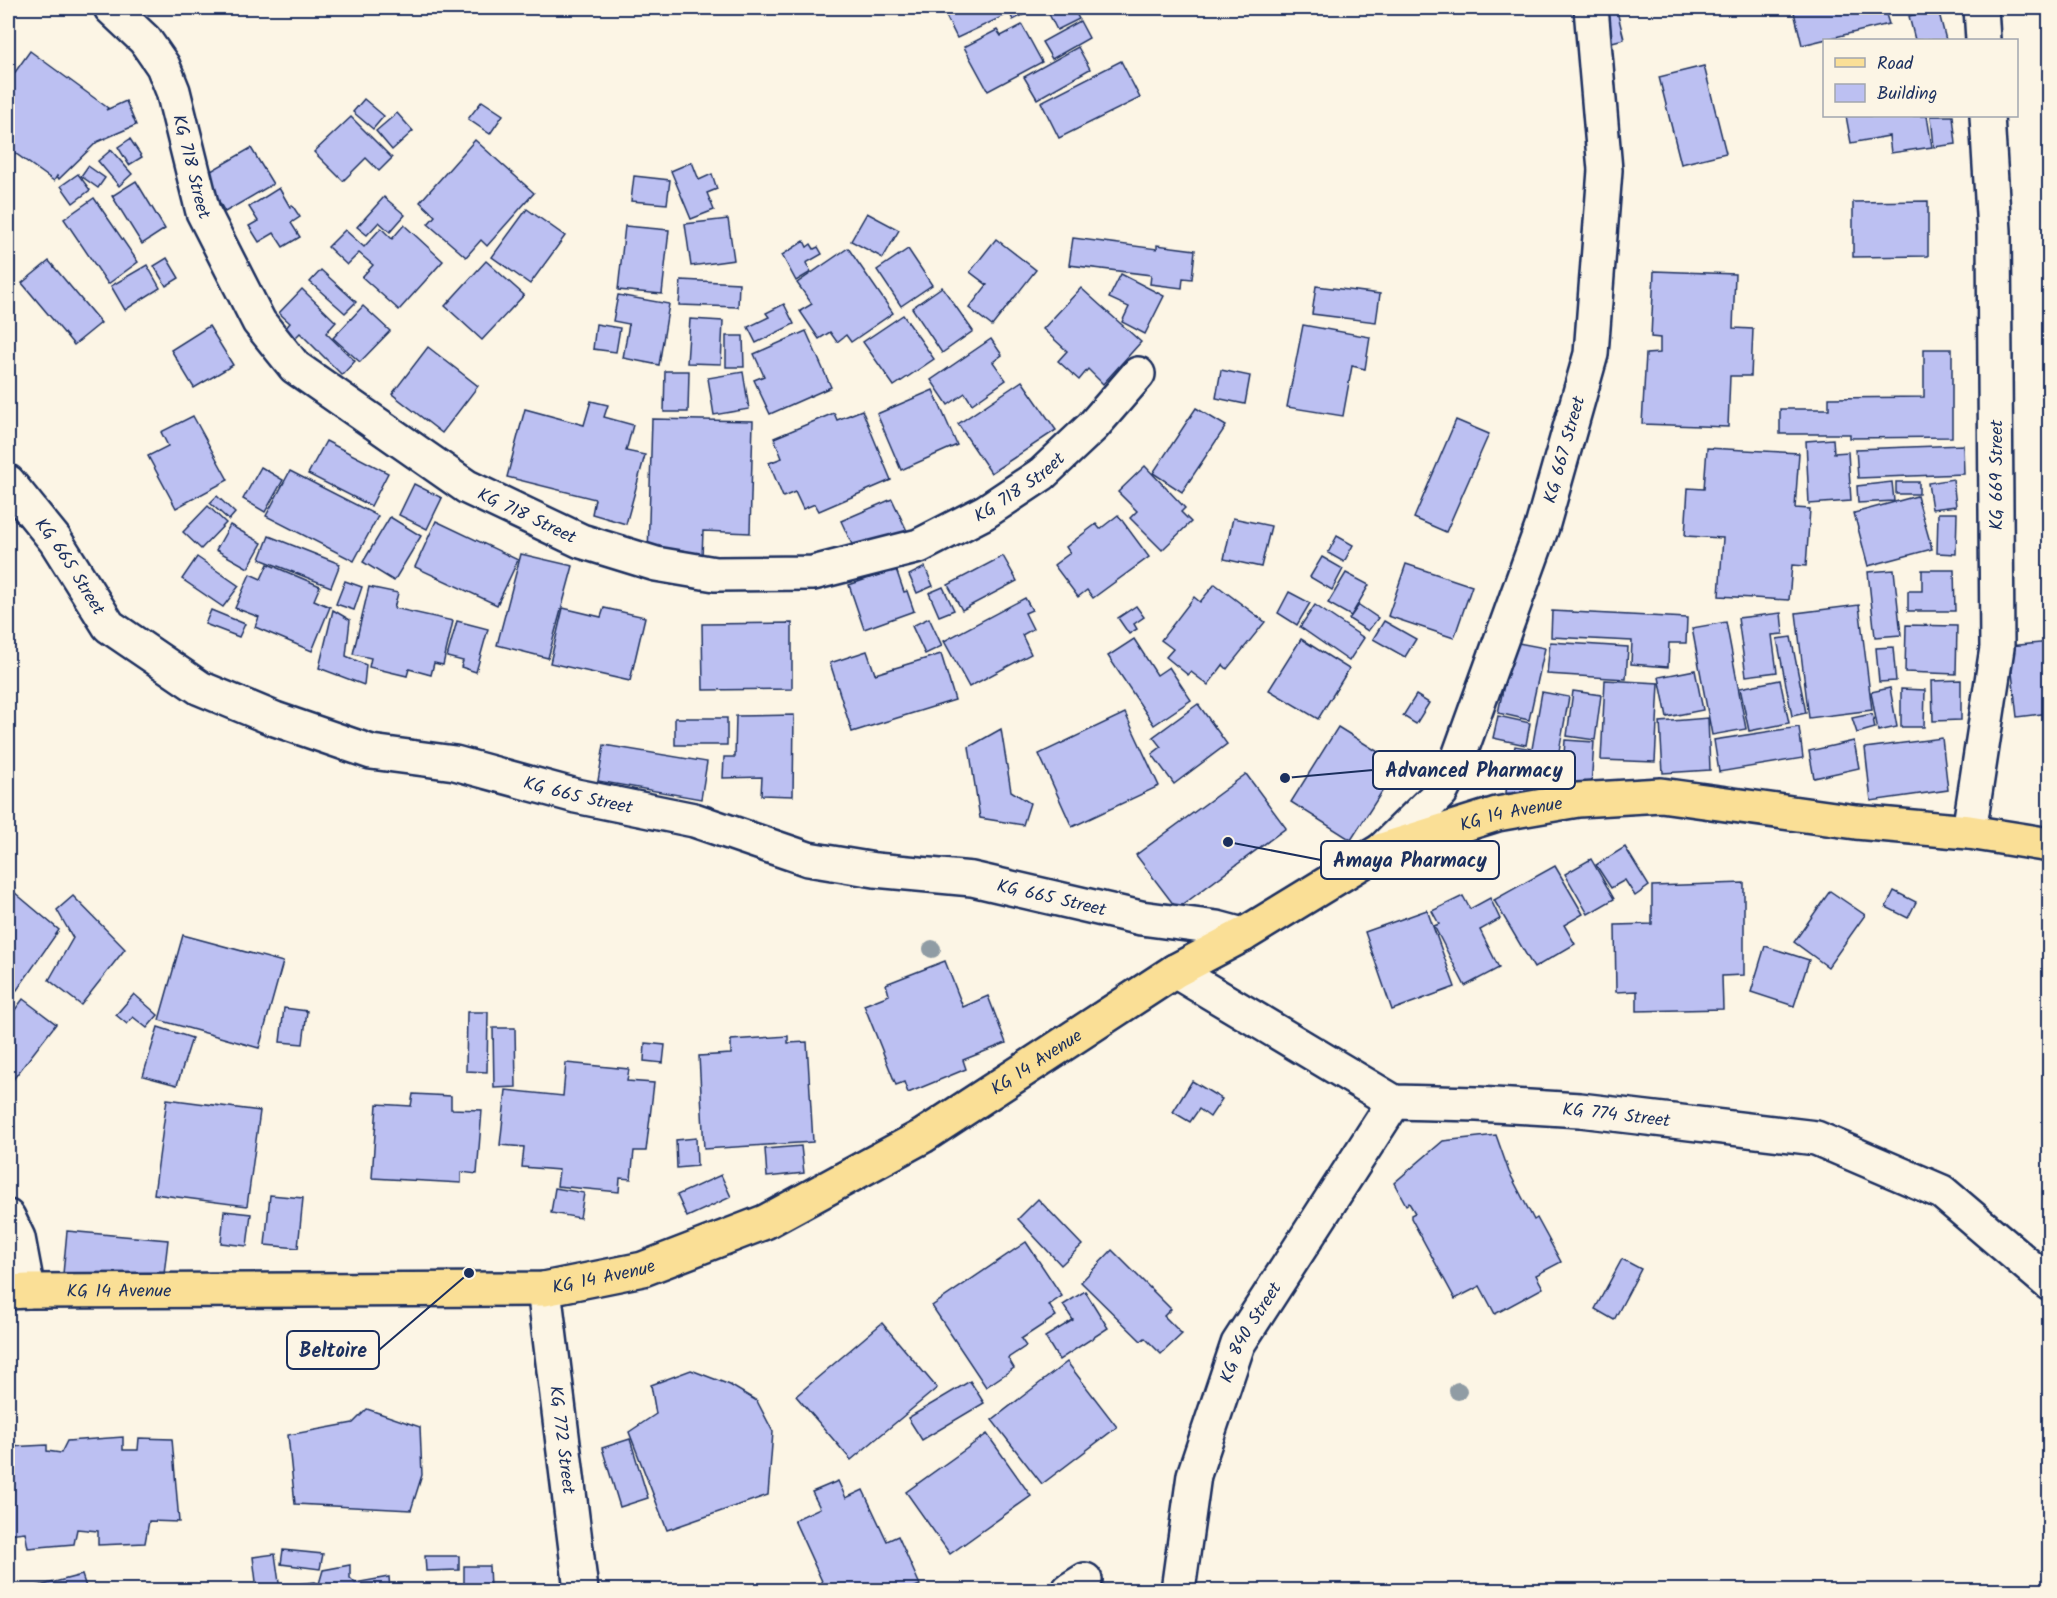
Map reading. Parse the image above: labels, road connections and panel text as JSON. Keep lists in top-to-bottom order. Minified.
{"streets":{"main road":["KG 14 Avenue"],"street":["KG 718 Street","KG 667 Street","KG 669 Street","KG 665 Street","KG 774 Street","KG 840 Street","KG 772 Street"]},"crossings":[["KG 667 Street","KG 14 Avenue"],["KG 669 Street","KG 14 Avenue"],["KG 665 Street","KG 14 Avenue"],["KG 14 Avenue","KG 774 Street"],["KG 14 Avenue","KG 772 Street"],["KG 774 Street","KG 840 Street"]],"places":["Advanced Pharmacy","Amaya Pharmacy","Beltoire"],"legend":["Road","Building"]}
